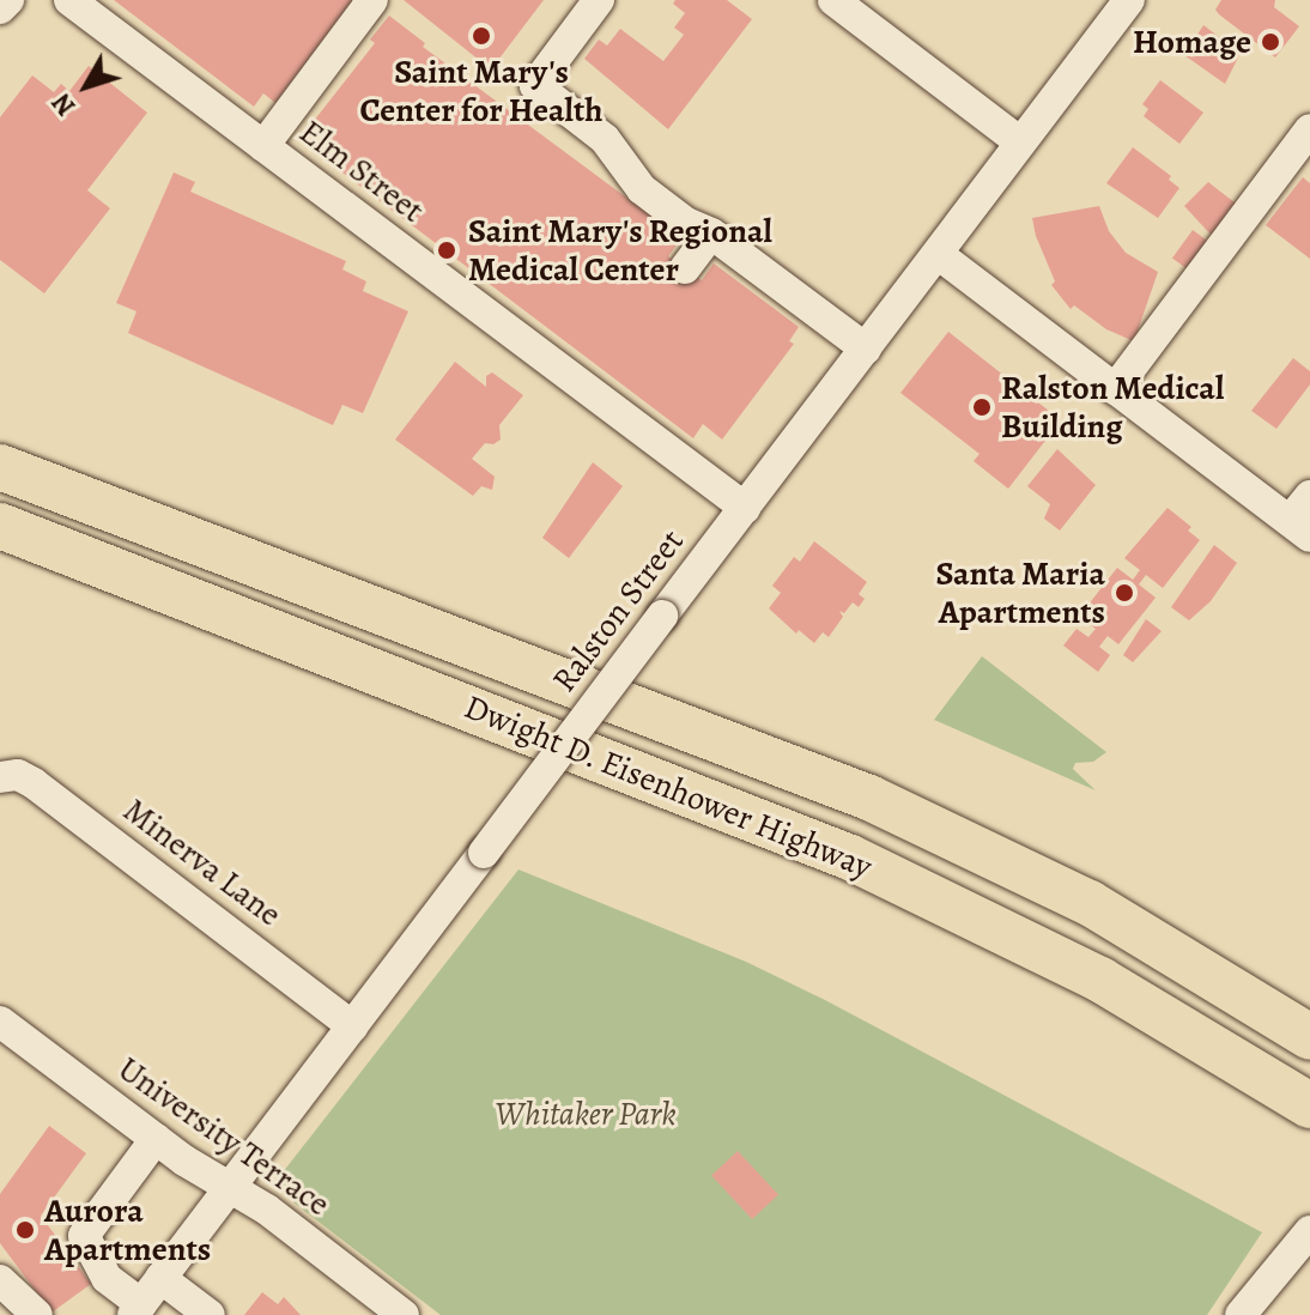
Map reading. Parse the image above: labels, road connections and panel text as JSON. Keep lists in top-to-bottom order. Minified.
{"streets":{"highway":["Dwight D. Eisenhower Highway"],"street":["Elm Street","Ralston Street","Minerva Lane","University Terrace"]},"crossings":[["Elm Street","Ralston Street"],["Ralston Street","Minerva Lane"],["Ralston Street","University Terrace"]],"parks":["Whitaker Park"],"places":["Saint Mary's Center for Health","Homage","Saint Mary's Regional Medical Center","Ralston Medical Building","Santa Maria Apartments","Aurora Apartments"],"north":"bottom left"}
